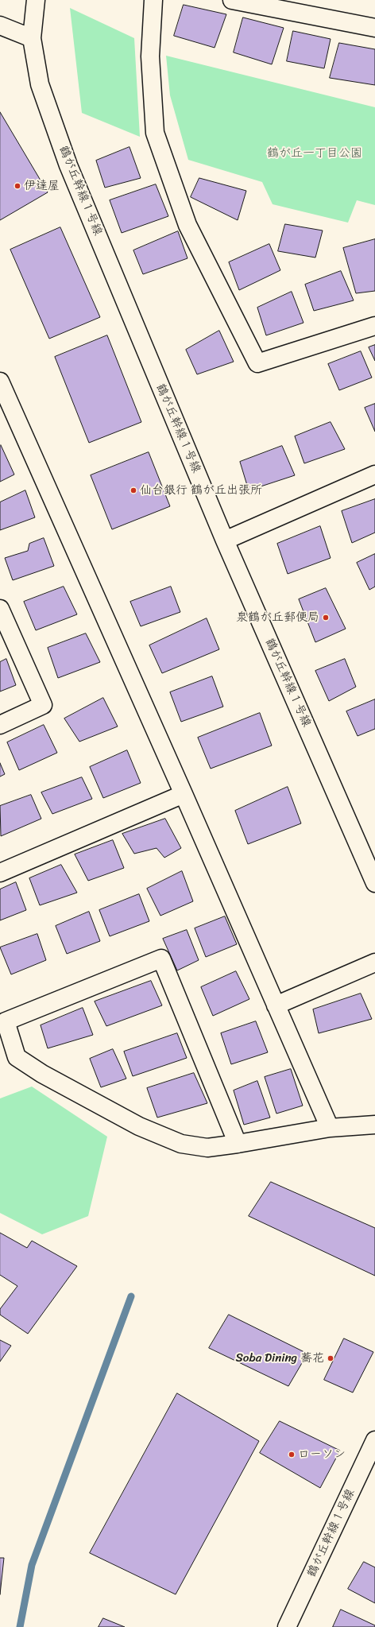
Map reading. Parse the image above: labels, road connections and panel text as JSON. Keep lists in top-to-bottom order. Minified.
{"streets":{"street":["鶴が丘幹線１号線"]},"parks":["鶴が丘一丁目公園"],"places":["伊達屋","仙台銀行 鶴が丘出張所","泉鶴が丘郵便局","Soba Dining 蕎花","ローソン"]}
